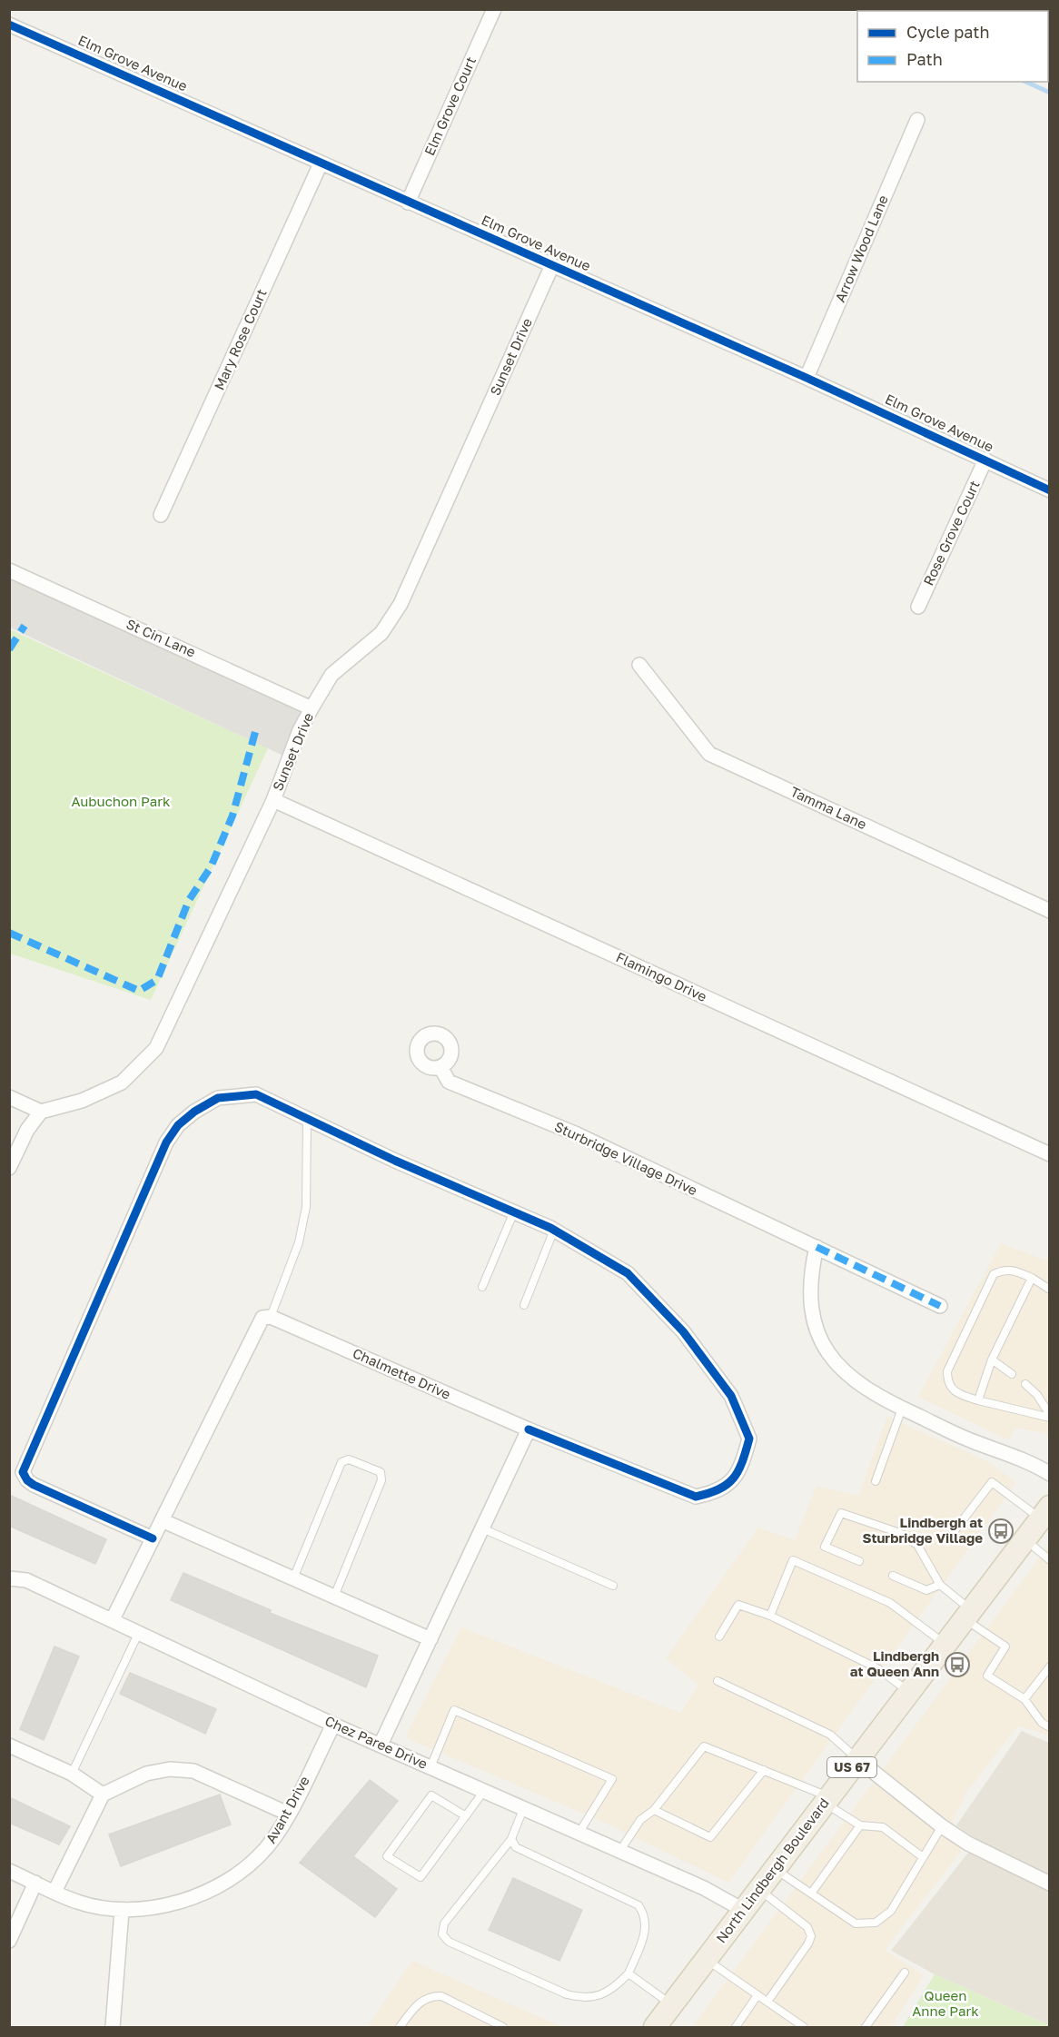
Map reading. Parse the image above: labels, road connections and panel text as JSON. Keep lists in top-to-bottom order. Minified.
{"streets":{"main road":["US 67","North Lindbergh Boulevard"],"street":["Elm Grove Avenue","Elm Grove Court","Arrow Wood Lane","Mary Rose Court","Sunset Drive","Rose Grove Court","St Cin Lane","Tamma Lane","Flamingo Drive","Sturbridge Village Drive","Chalmette Drive","Chez Paree Drive","Avant Drive"]},"crossings":[["Elm Grove Avenue","Elm Grove Court"],["Elm Grove Avenue","Arrow Wood Lane"],["Elm Grove Avenue","Mary Rose Court"],["Elm Grove Avenue","Sunset Drive"],["Elm Grove Avenue","Rose Grove Court"],["Sunset Drive","St Cin Lane"],["Sunset Drive","Flamingo Drive"],["Chez Paree Drive","Avant Drive"],["Chez Paree Drive","North Lindbergh Boulevard"]],"parks":["Aubuchon Park","Queen Anne Park"],"places":{"bus stop":["Lindbergh at Sturbridge Village","Lindbergh at Queen Ann"]},"legend":["Cycle path","Path"]}
